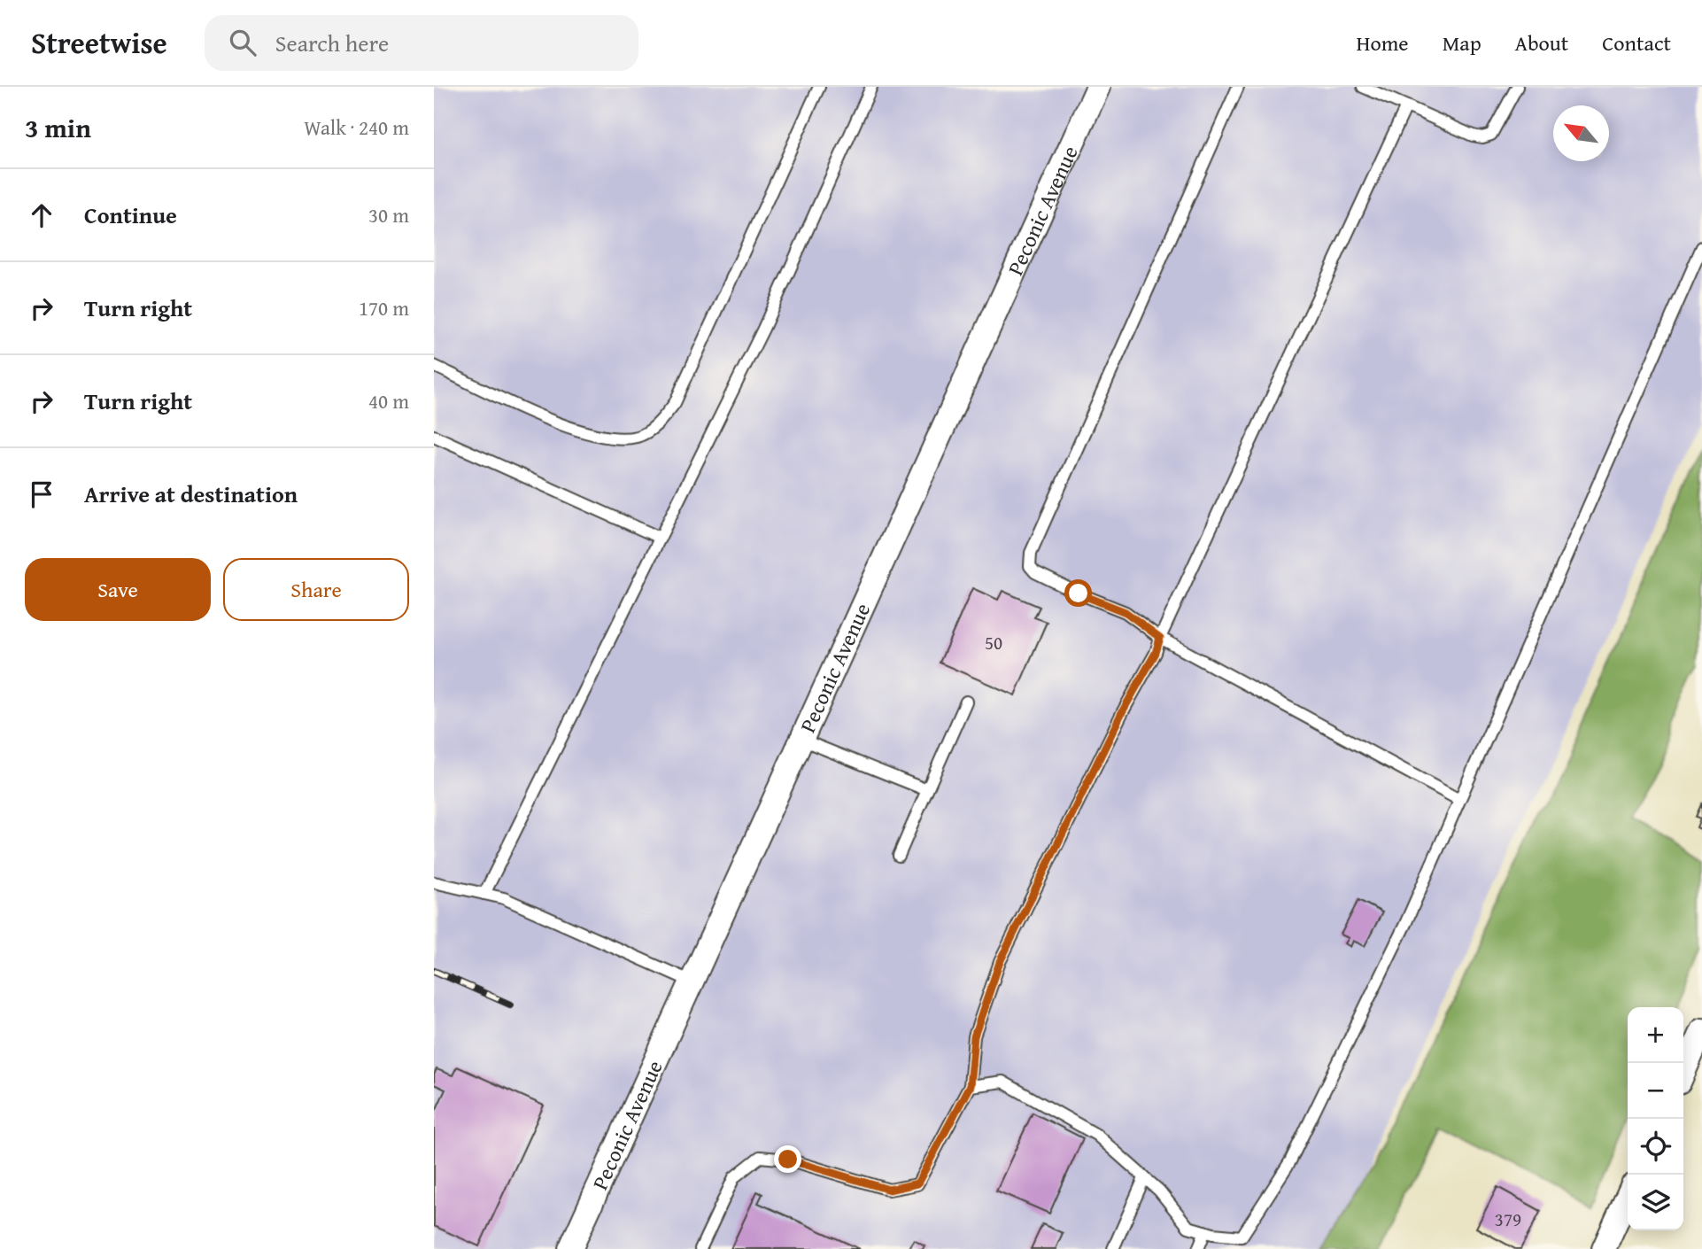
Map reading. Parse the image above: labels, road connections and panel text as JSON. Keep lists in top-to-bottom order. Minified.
{"streets":{"street":["Peconic Avenue"]},"house_numbers":["50","379"],"north":"top left","page":{"header":"Streetwise","search":"Search here","nav":["Home","Map","About","Contact"],"heading":["3 min","Walk · 240 m"],"list":[["Continue","30 m"],["Turn right","170 m"],["Turn right","40 m"],"Arrive at destination"],"buttons":["Save","Share"],"map_buttons":["+","−"]}}
